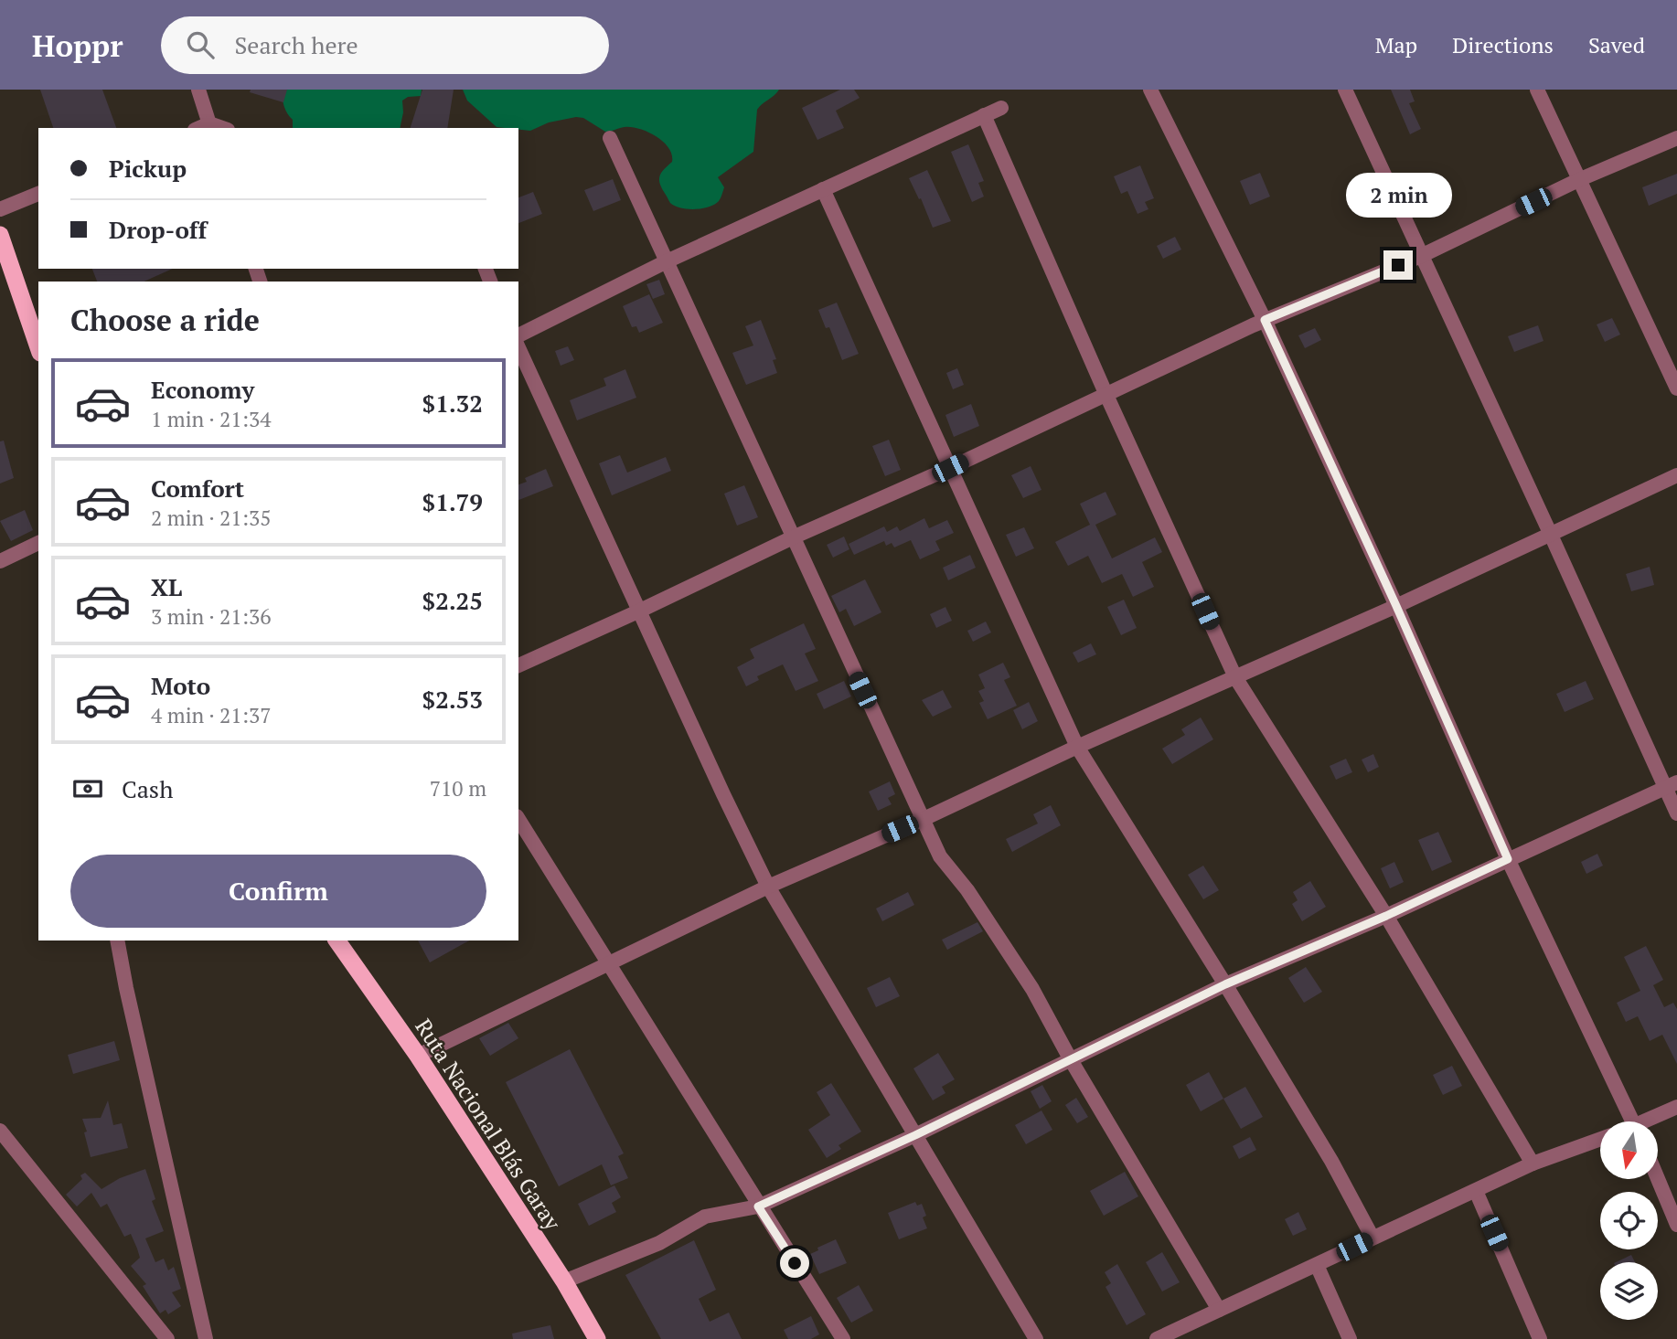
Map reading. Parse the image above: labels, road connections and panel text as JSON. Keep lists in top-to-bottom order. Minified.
{"streets":{"highway":["Ruta Nacional Blás Garay"]},"north":"bottom","page":{"header":"Hoppr","search":"Search here","nav":["Map","Directions","Saved"],"banner":["Pickup","Drop-off"],"bubble":"2 min","heading":"Choose a ride","list":[{"name":"Economy","note":"1 min · 21:34","value":"$1.32"},{"name":"Comfort","note":"2 min · 21:35","value":"$1.79"},{"name":"XL","note":"3 min · 21:36","value":"$2.25"},{"name":"Moto","note":"4 min · 21:37","value":"$2.53"}],"pay":["Cash","710 m"],"buttons":"Confirm"}}
